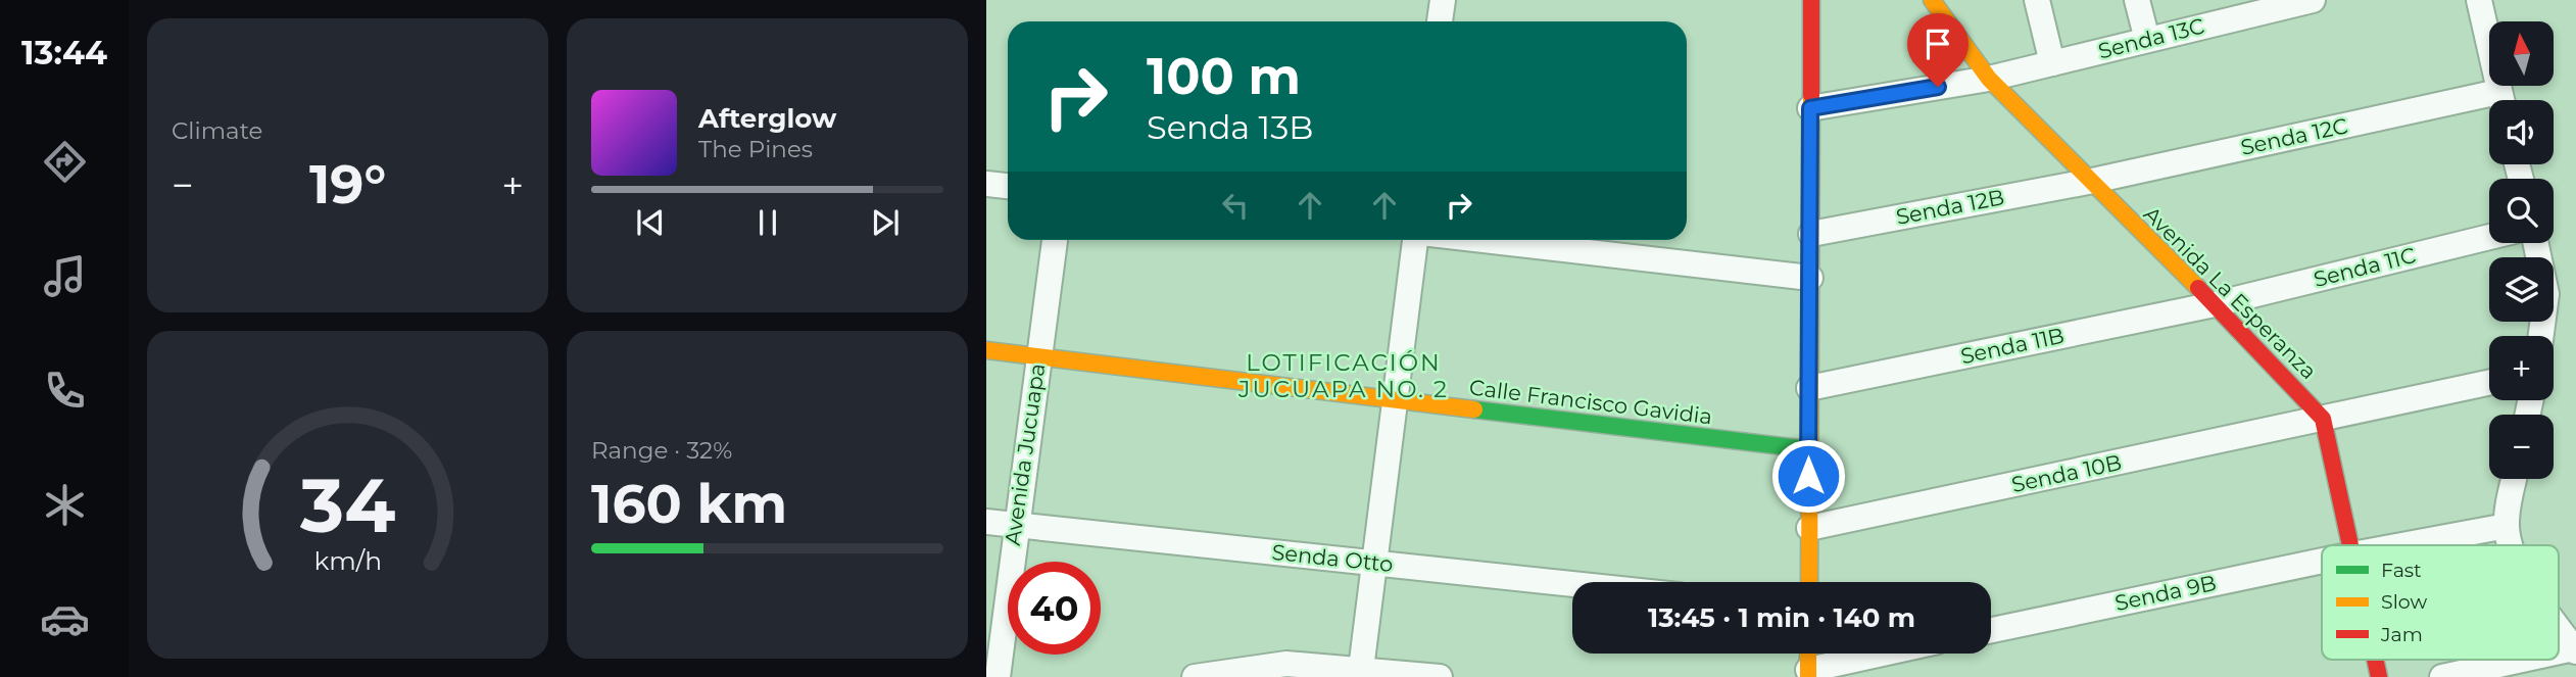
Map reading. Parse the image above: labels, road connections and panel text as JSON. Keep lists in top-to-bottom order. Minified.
{"streets":{"street":["Senda 13C","Senda 12C","Senda 12B","Senda 11C","Avenida La Esperanza","Senda 11B","Calle Francisco Gavidia","Avenida Jucuapa","Senda 10B","Senda Otto","Senda 9B"]},"crossings":[["Senda 13C","Avenida La Esperanza"],["Senda 12C","Senda 12B"],["Senda 12C","Avenida La Esperanza"],["Senda 12B","Avenida La Esperanza"],["Senda 11C","Avenida La Esperanza"],["Senda 11C","Senda 11B"],["Avenida La Esperanza","Senda 11B"],["Avenida La Esperanza","Senda 10B"],["Calle Francisco Gavidia","Avenida Jucuapa"],["Avenida Jucuapa","Senda Otto"]],"districts":["LOTIFICACIÓN JUCUAPA NO. 2"],"legend":["Fast","Slow","Jam"],"north":"top","page":{"tabs":"13:44","tile":["Climate",["Range · 32%","160 km"]],"map_buttons":["+","−"],"turn":["100 m","Senda 13B"],"song":["Afterglow","The Pines"],"heat":["−","19°","+"],"limit":"40","trip":"13:45 · 1 min · 140 m","gauge":["34","km/h"]}}
